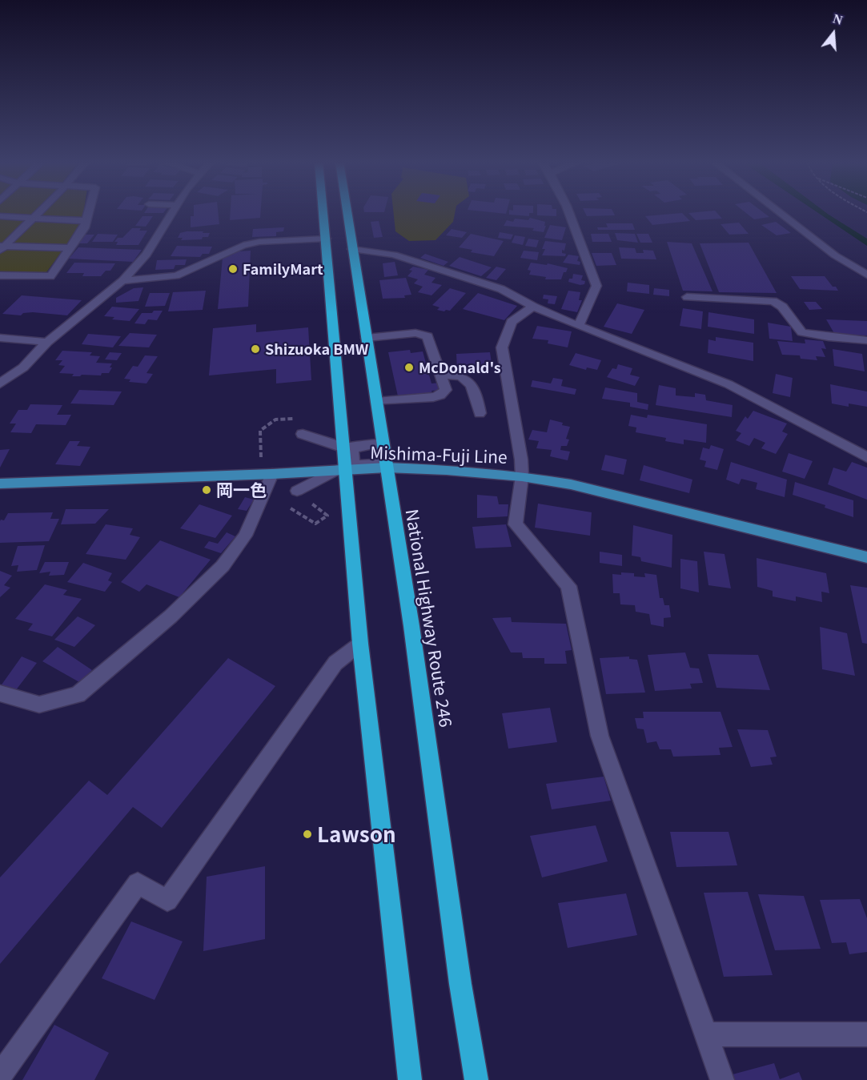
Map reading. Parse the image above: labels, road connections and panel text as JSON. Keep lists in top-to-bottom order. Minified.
{"streets":{"highway":["National Highway Route 246"],"main road":["Mishima-Fuji Line"]},"crossings":[["Mishima-Fuji Line","National Highway Route 246"]],"places":["FamilyMart","Shizuoka BMW","McDonald's","岡一色","Lawson"],"north":"top"}
